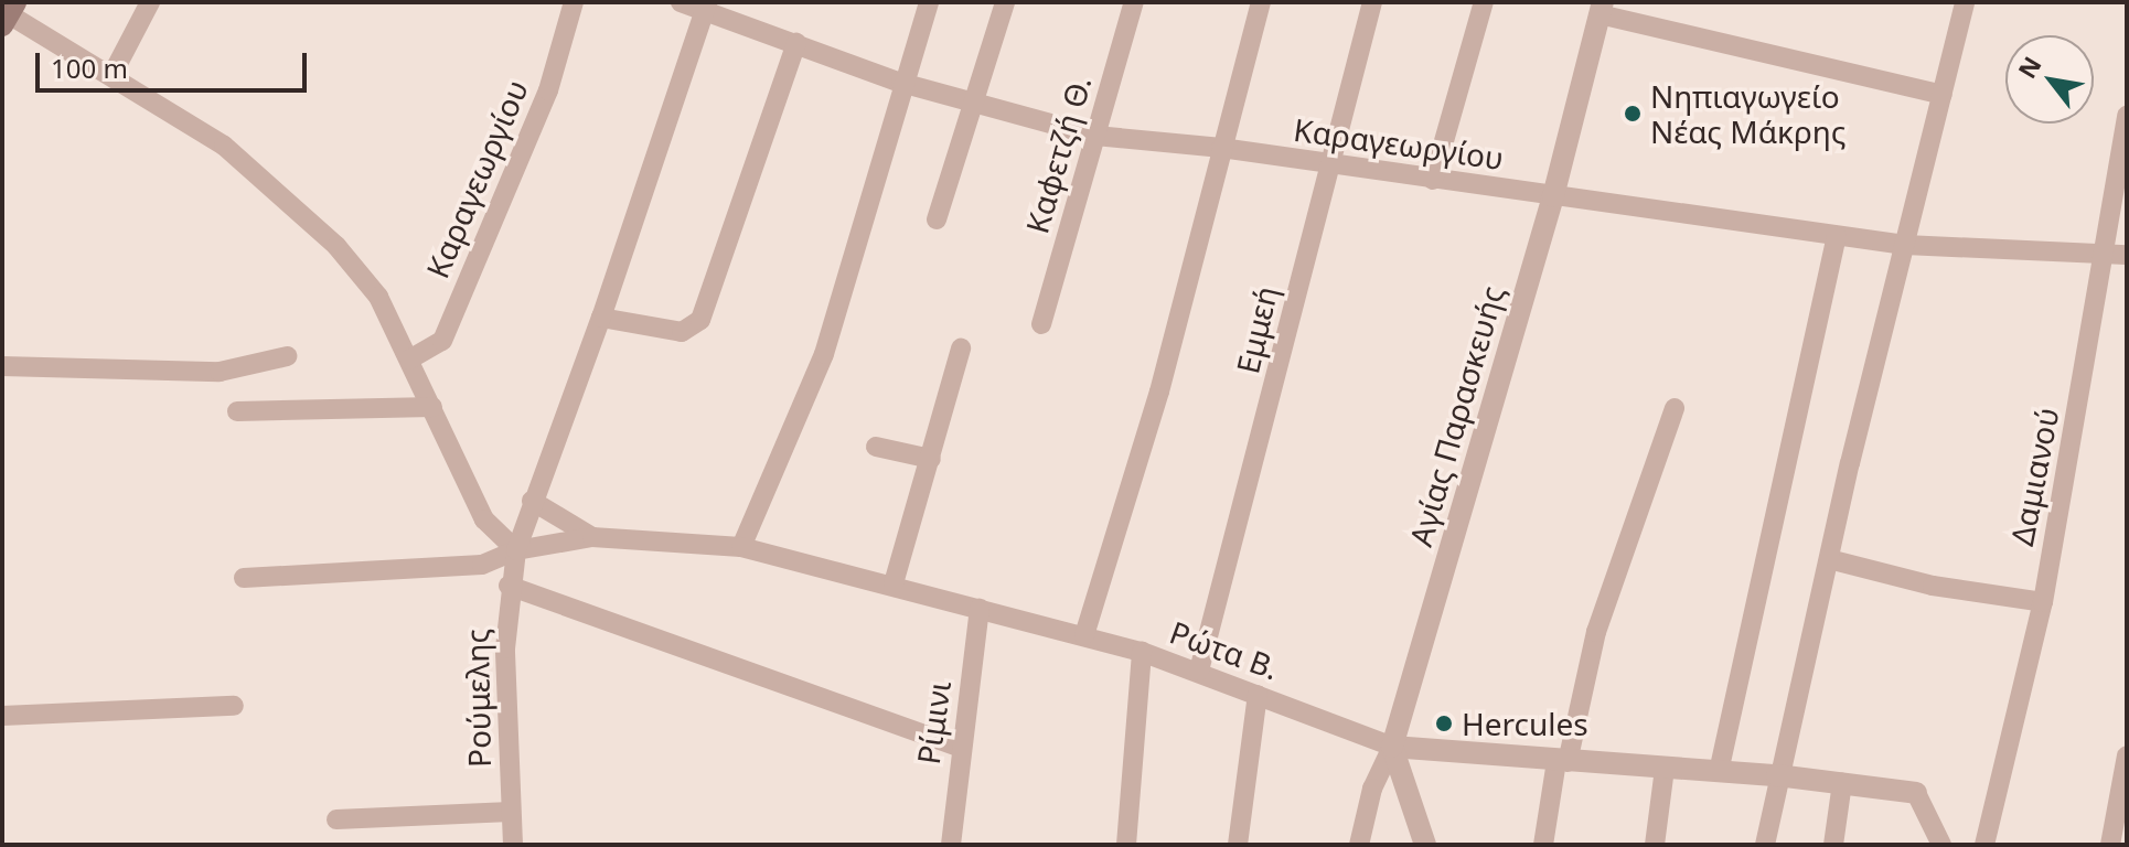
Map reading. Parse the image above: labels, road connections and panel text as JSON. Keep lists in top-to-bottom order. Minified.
{"streets":{"street":["Καραγεωργίου","Καφετζή Θ.","Εμμεή","Αγίας Παρασκευής","Δαμιανού","Ρώτα Β.","Ρούμελης","Ρίμινι"]},"crossings":[["Καραγεωργίου","Καφετζή Θ."],["Καραγεωργίου","Εμμεή"],["Καραγεωργίου","Αγίας Παρασκευής"],["Καραγεωργίου","Δαμιανού"],["Καραγεωργίου","Ρούμελης"],["Εμμεή","Ρώτα Β."],["Αγίας Παρασκευής","Ρώτα Β."],["Ρώτα Β.","Ρούμελης"],["Ρώτα Β.","Ρίμινι"]],"places":["Νηπιαγωγείο Νέας Μάκρης","Hercules"],"scale_bar":"100 m","north":"top left"}
